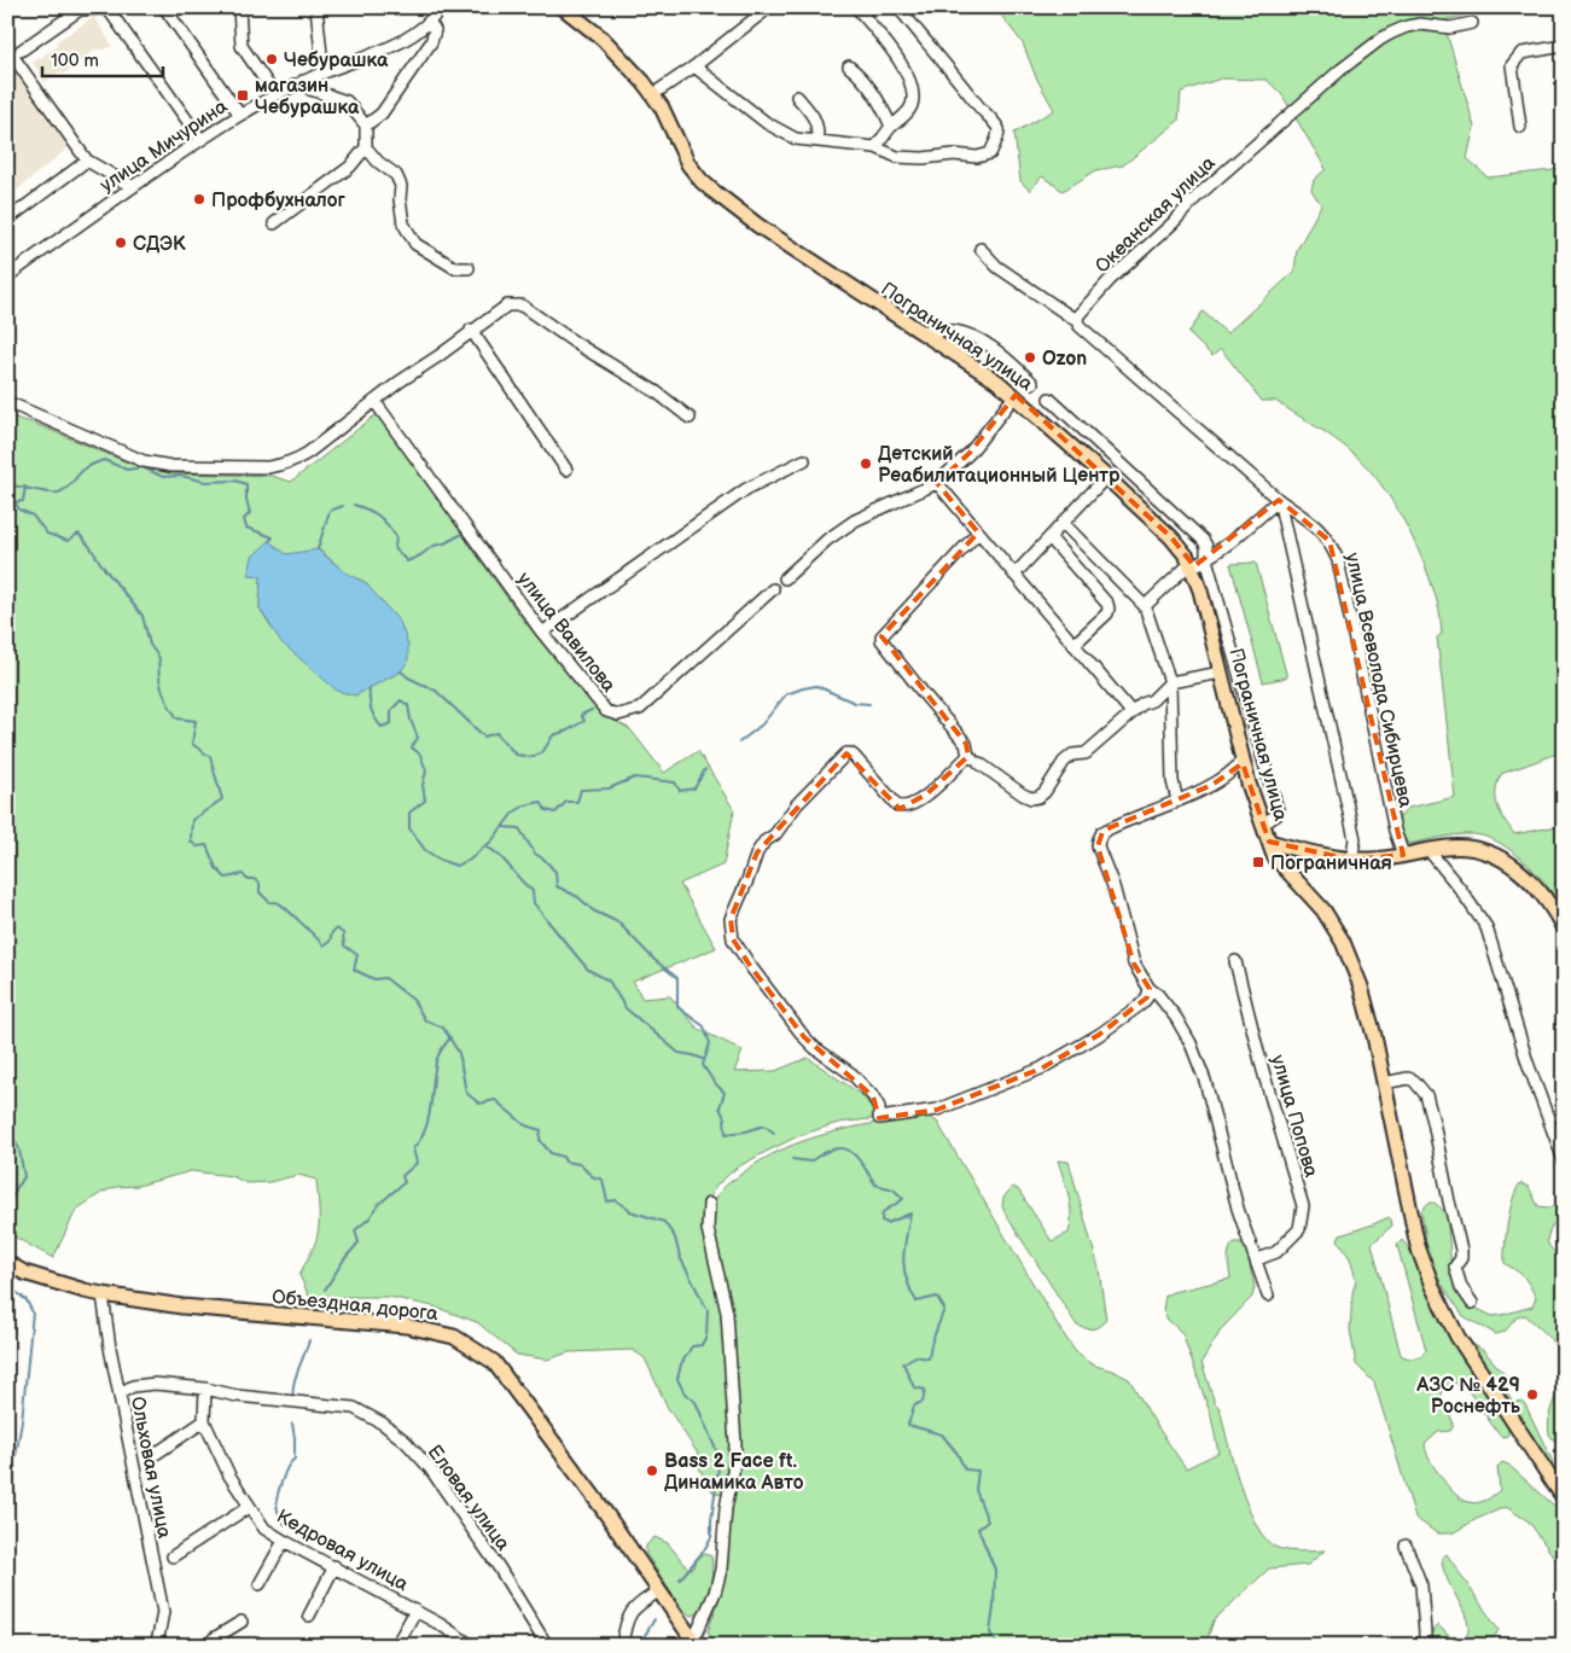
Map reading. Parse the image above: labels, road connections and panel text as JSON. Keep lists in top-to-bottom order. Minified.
{"streets":{"main road":["Пограничная улица","Объездная дорога"],"street":["улица Мичурина","Океанская улица","улица Вавилова","улица Всеволода Сибирцева","улица Попова","Ольховая улица","Еловая улица","Кедровая улица"]},"crossings":[["Океанская улица","улица Всеволода Сибирцева"],["Объездная дорога","Ольховая улица"],["Ольховая улица","Еловая улица"],["Еловая улица","Кедровая улица"]],"places":{"other":["Чебурашка","Профбухналог","СДЭК","Ozon","Детский Реабилитационный Центр","АЗС № 429 Роснефть","Bass 2 Face ft. Динамика Авто"],"transit":["магазин Чебурашка","Пограничная"]},"scale_bar":"100 m"}
